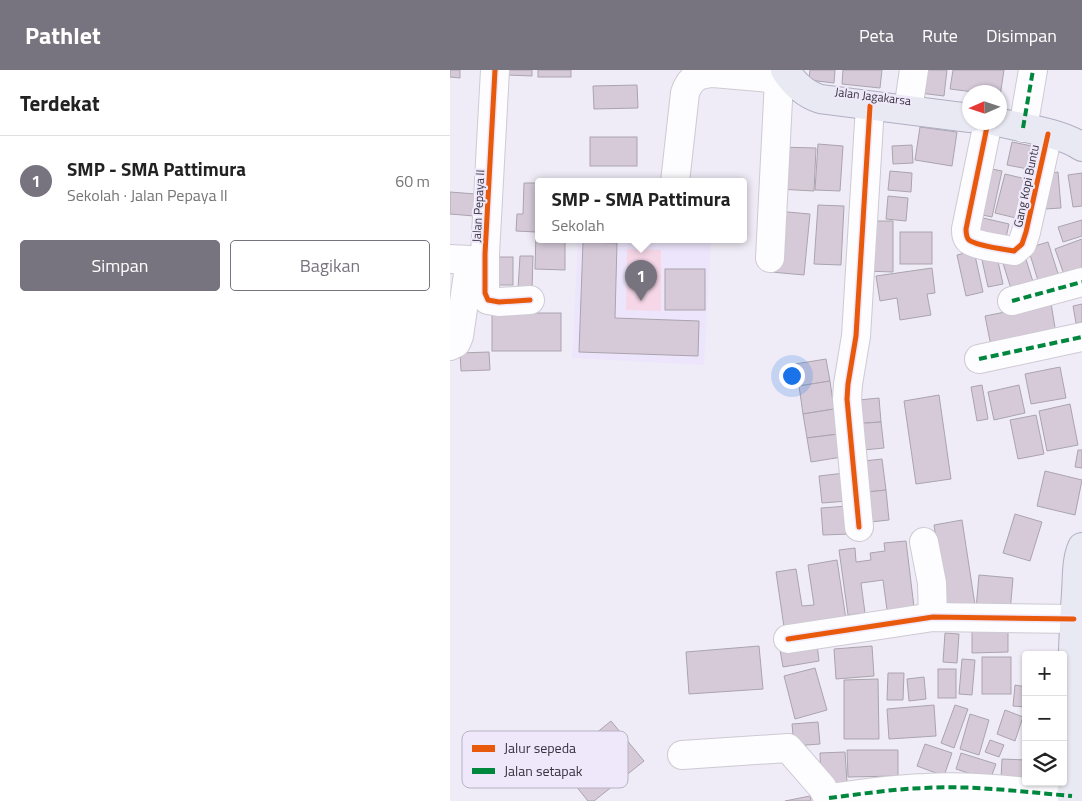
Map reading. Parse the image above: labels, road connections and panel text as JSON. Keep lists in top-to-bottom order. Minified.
{"streets":{"main road":["Jalan Jagakarsa"],"street":["Gang Kopi Buntu","Jalan Pepaya II"]},"legend":["Jalur sepeda","Jalan setapak"],"north":"left","page":{"header":"Pathlet","nav":["Peta","Rute","Disimpan"],"heading":"Terdekat","list":[{"mark":"1","name":"SMP - SMA Pattimura","note":"Sekolah · Jalan Pepaya II","value":"60 m"}],"popup":["SMP - SMA Pattimura","Sekolah"],"buttons":["Simpan","Bagikan"],"pins":"1","map_buttons":["+","−"]}}
